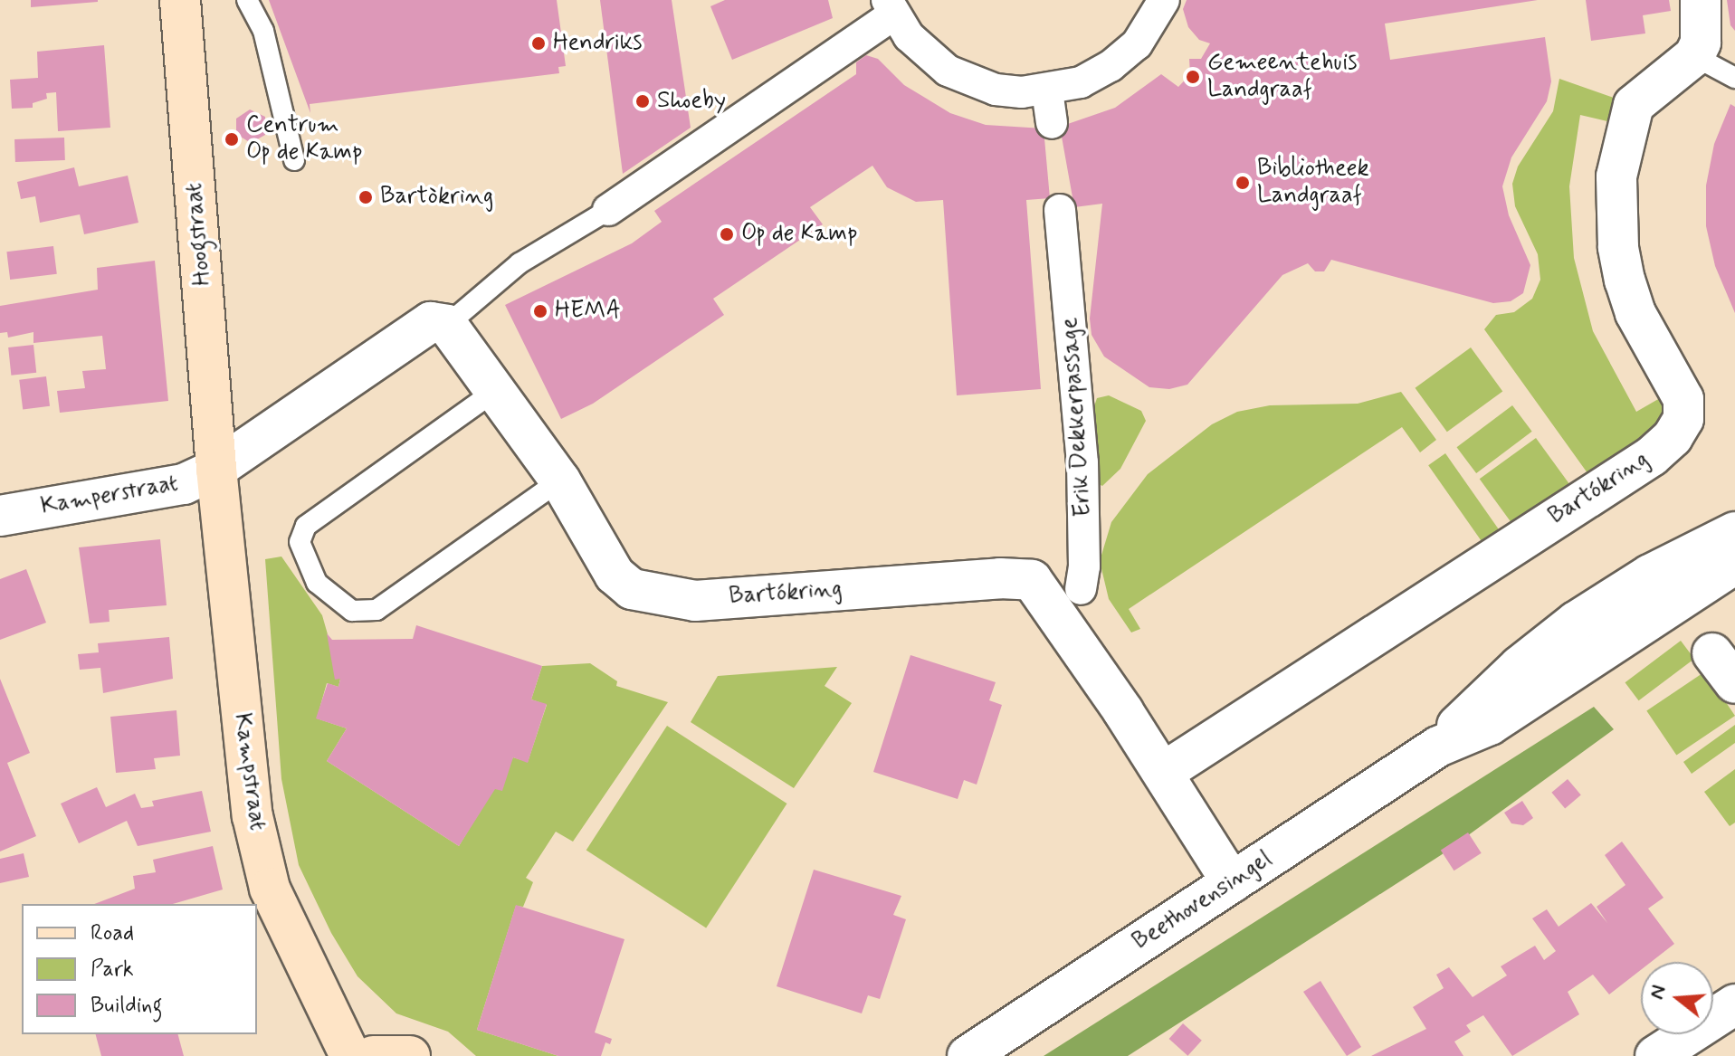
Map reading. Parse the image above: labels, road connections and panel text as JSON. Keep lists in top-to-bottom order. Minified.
{"streets":{"main road":["Hoogstraat","Kampstraat"],"street":["Erik Dekkerpassage","Bartókring","Kamperstraat","Beethovensingel"]},"crossings":[["Hoogstraat","Kamperstraat"],["Hoogstraat","Kampstraat"],["Erik Dekkerpassage","Bartókring"],["Bartókring","Beethovensingel"],["Kamperstraat","Kampstraat"]],"places":["Hendriks","Gemeentehuis Landgraaf","Shoeby","Centrum Op de Kamp","Bibliotheek Landgraaf","Bartòkring","Op de Kamp","HEMA"],"legend":["Road","Park","Building"],"north":"left"}
